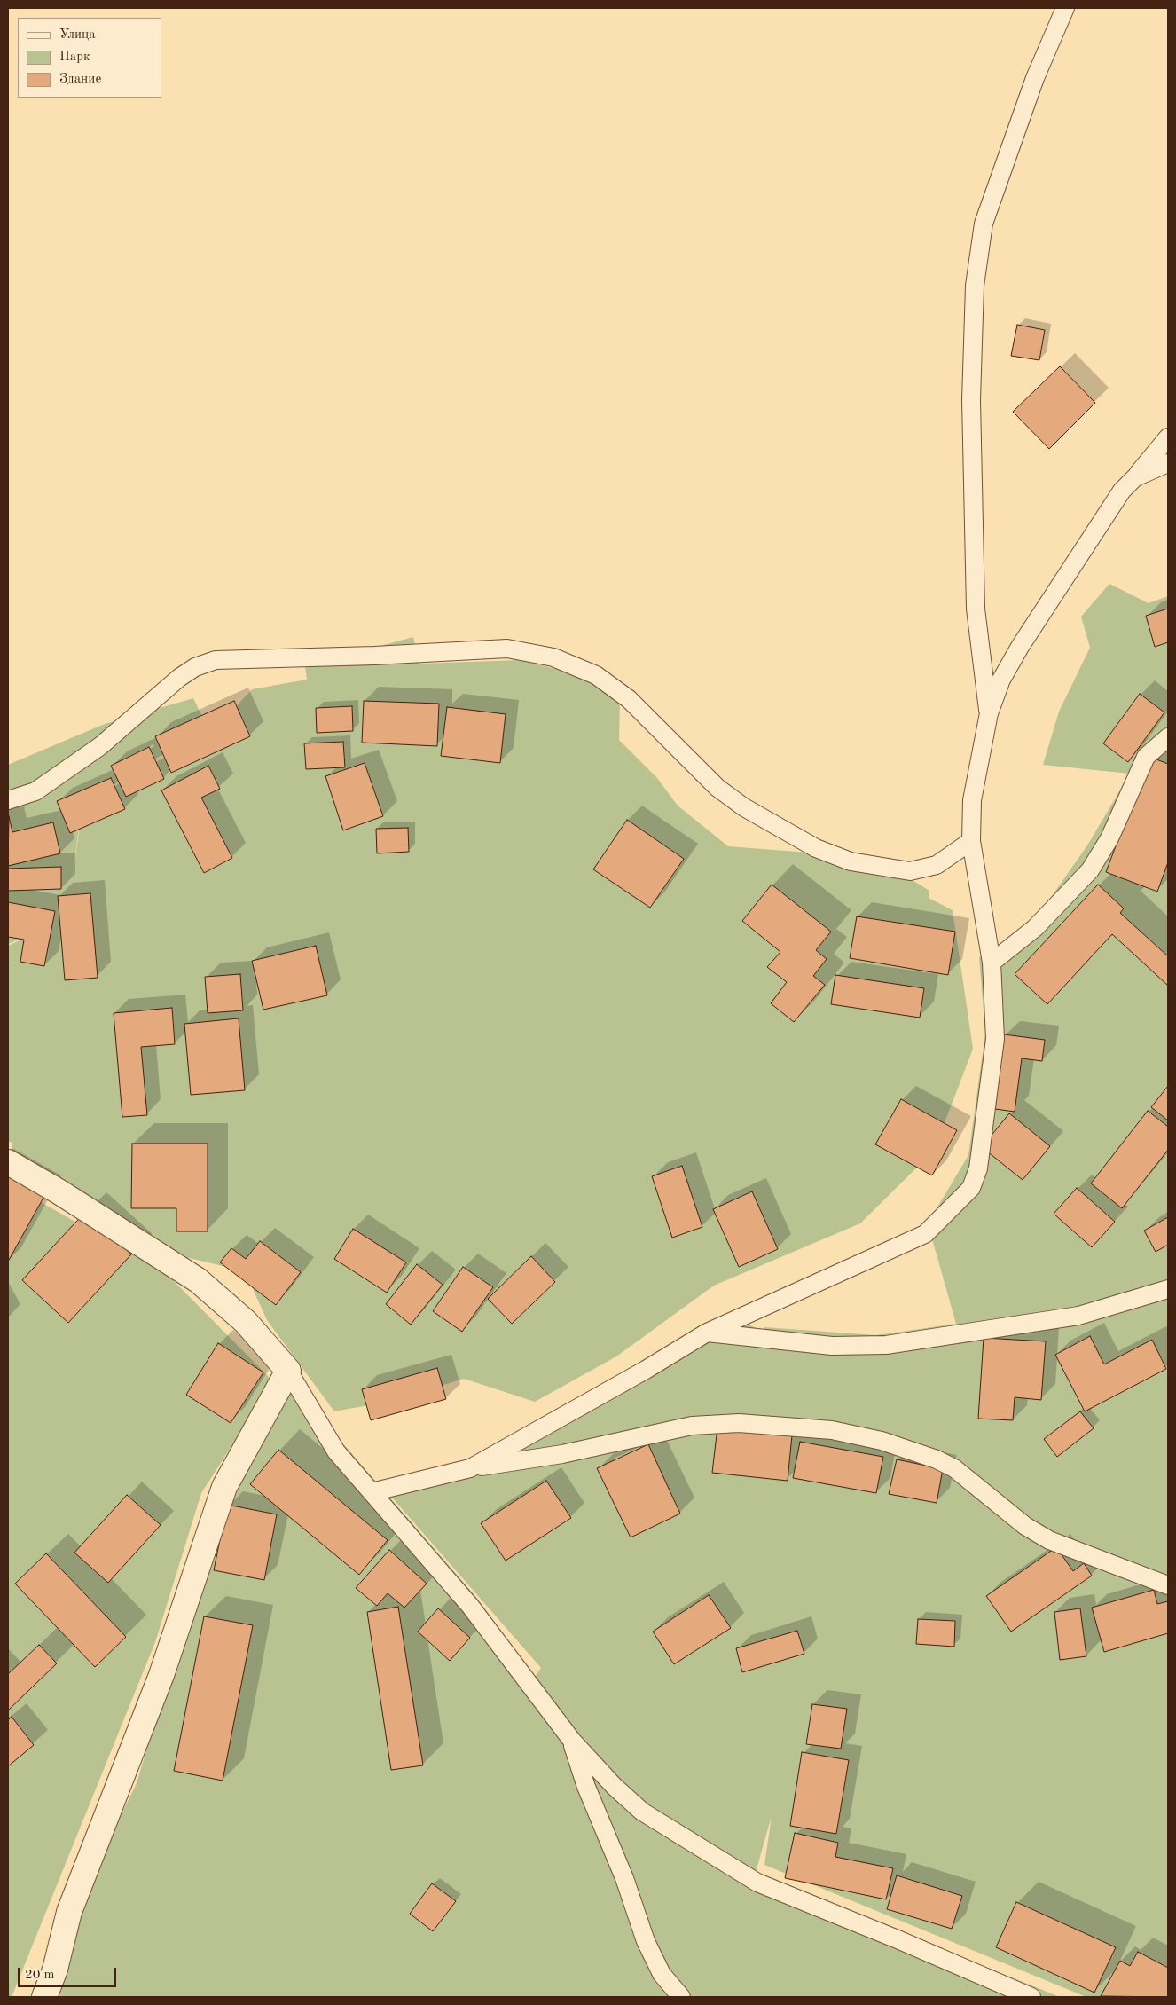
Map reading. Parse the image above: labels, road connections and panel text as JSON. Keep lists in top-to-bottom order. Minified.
{"legend":["Улица","Парк","Здание"],"scale_bar":"20 m"}
